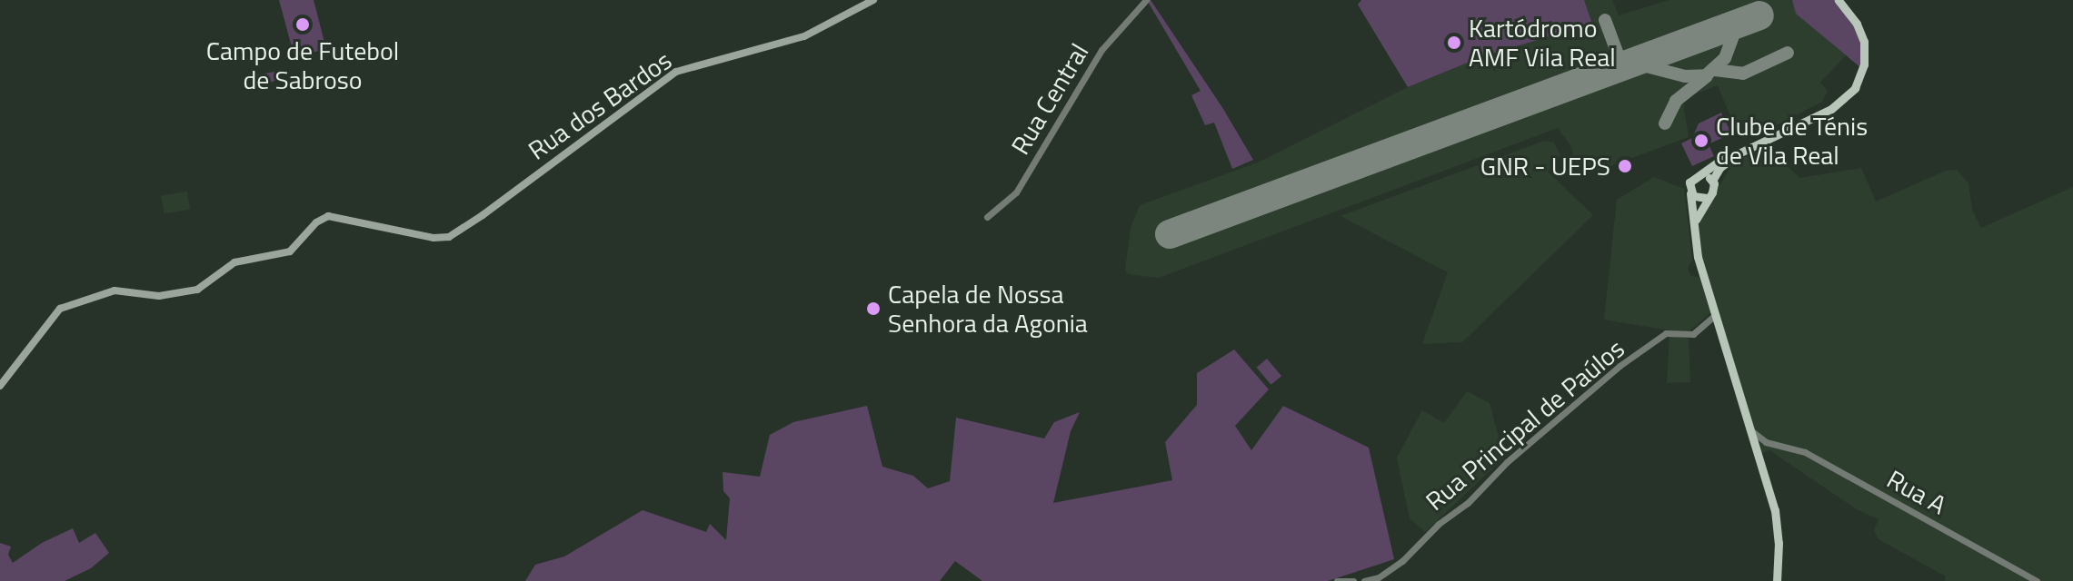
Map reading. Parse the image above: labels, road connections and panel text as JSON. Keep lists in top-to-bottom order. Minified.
{"streets":{"main road":["Rua dos Bardos"],"street":["Rua Central","Rua Principal de Paúlos","Rua A"]},"places":["Campo de Futebol de Sabroso","Kartódromo AMF Vila Real","Clube de Ténis de Vila Real","GNR - UEPS","Capela de Nossa Senhora da Agonia"]}
